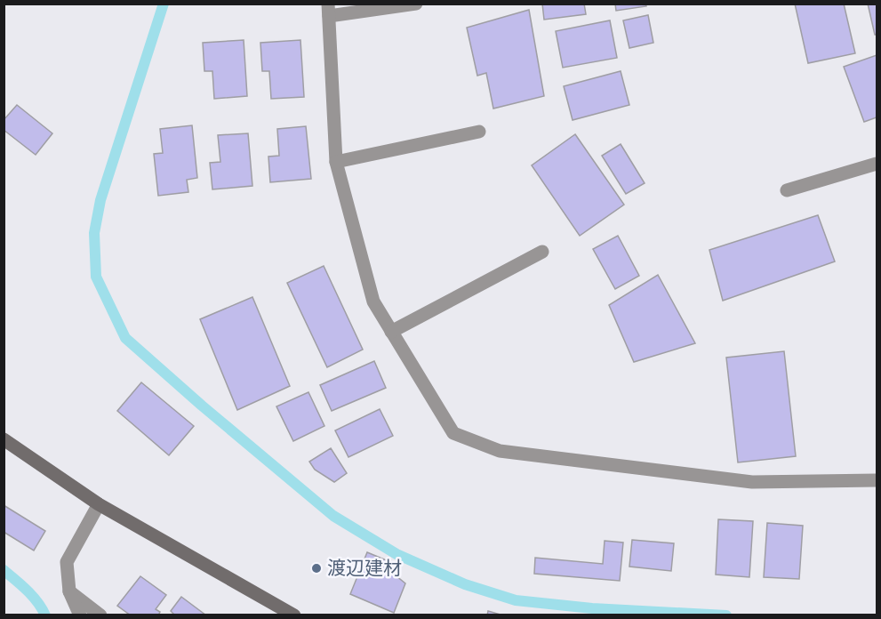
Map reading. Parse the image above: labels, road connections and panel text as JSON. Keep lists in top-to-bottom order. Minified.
{"places":["渡辺建材"]}
